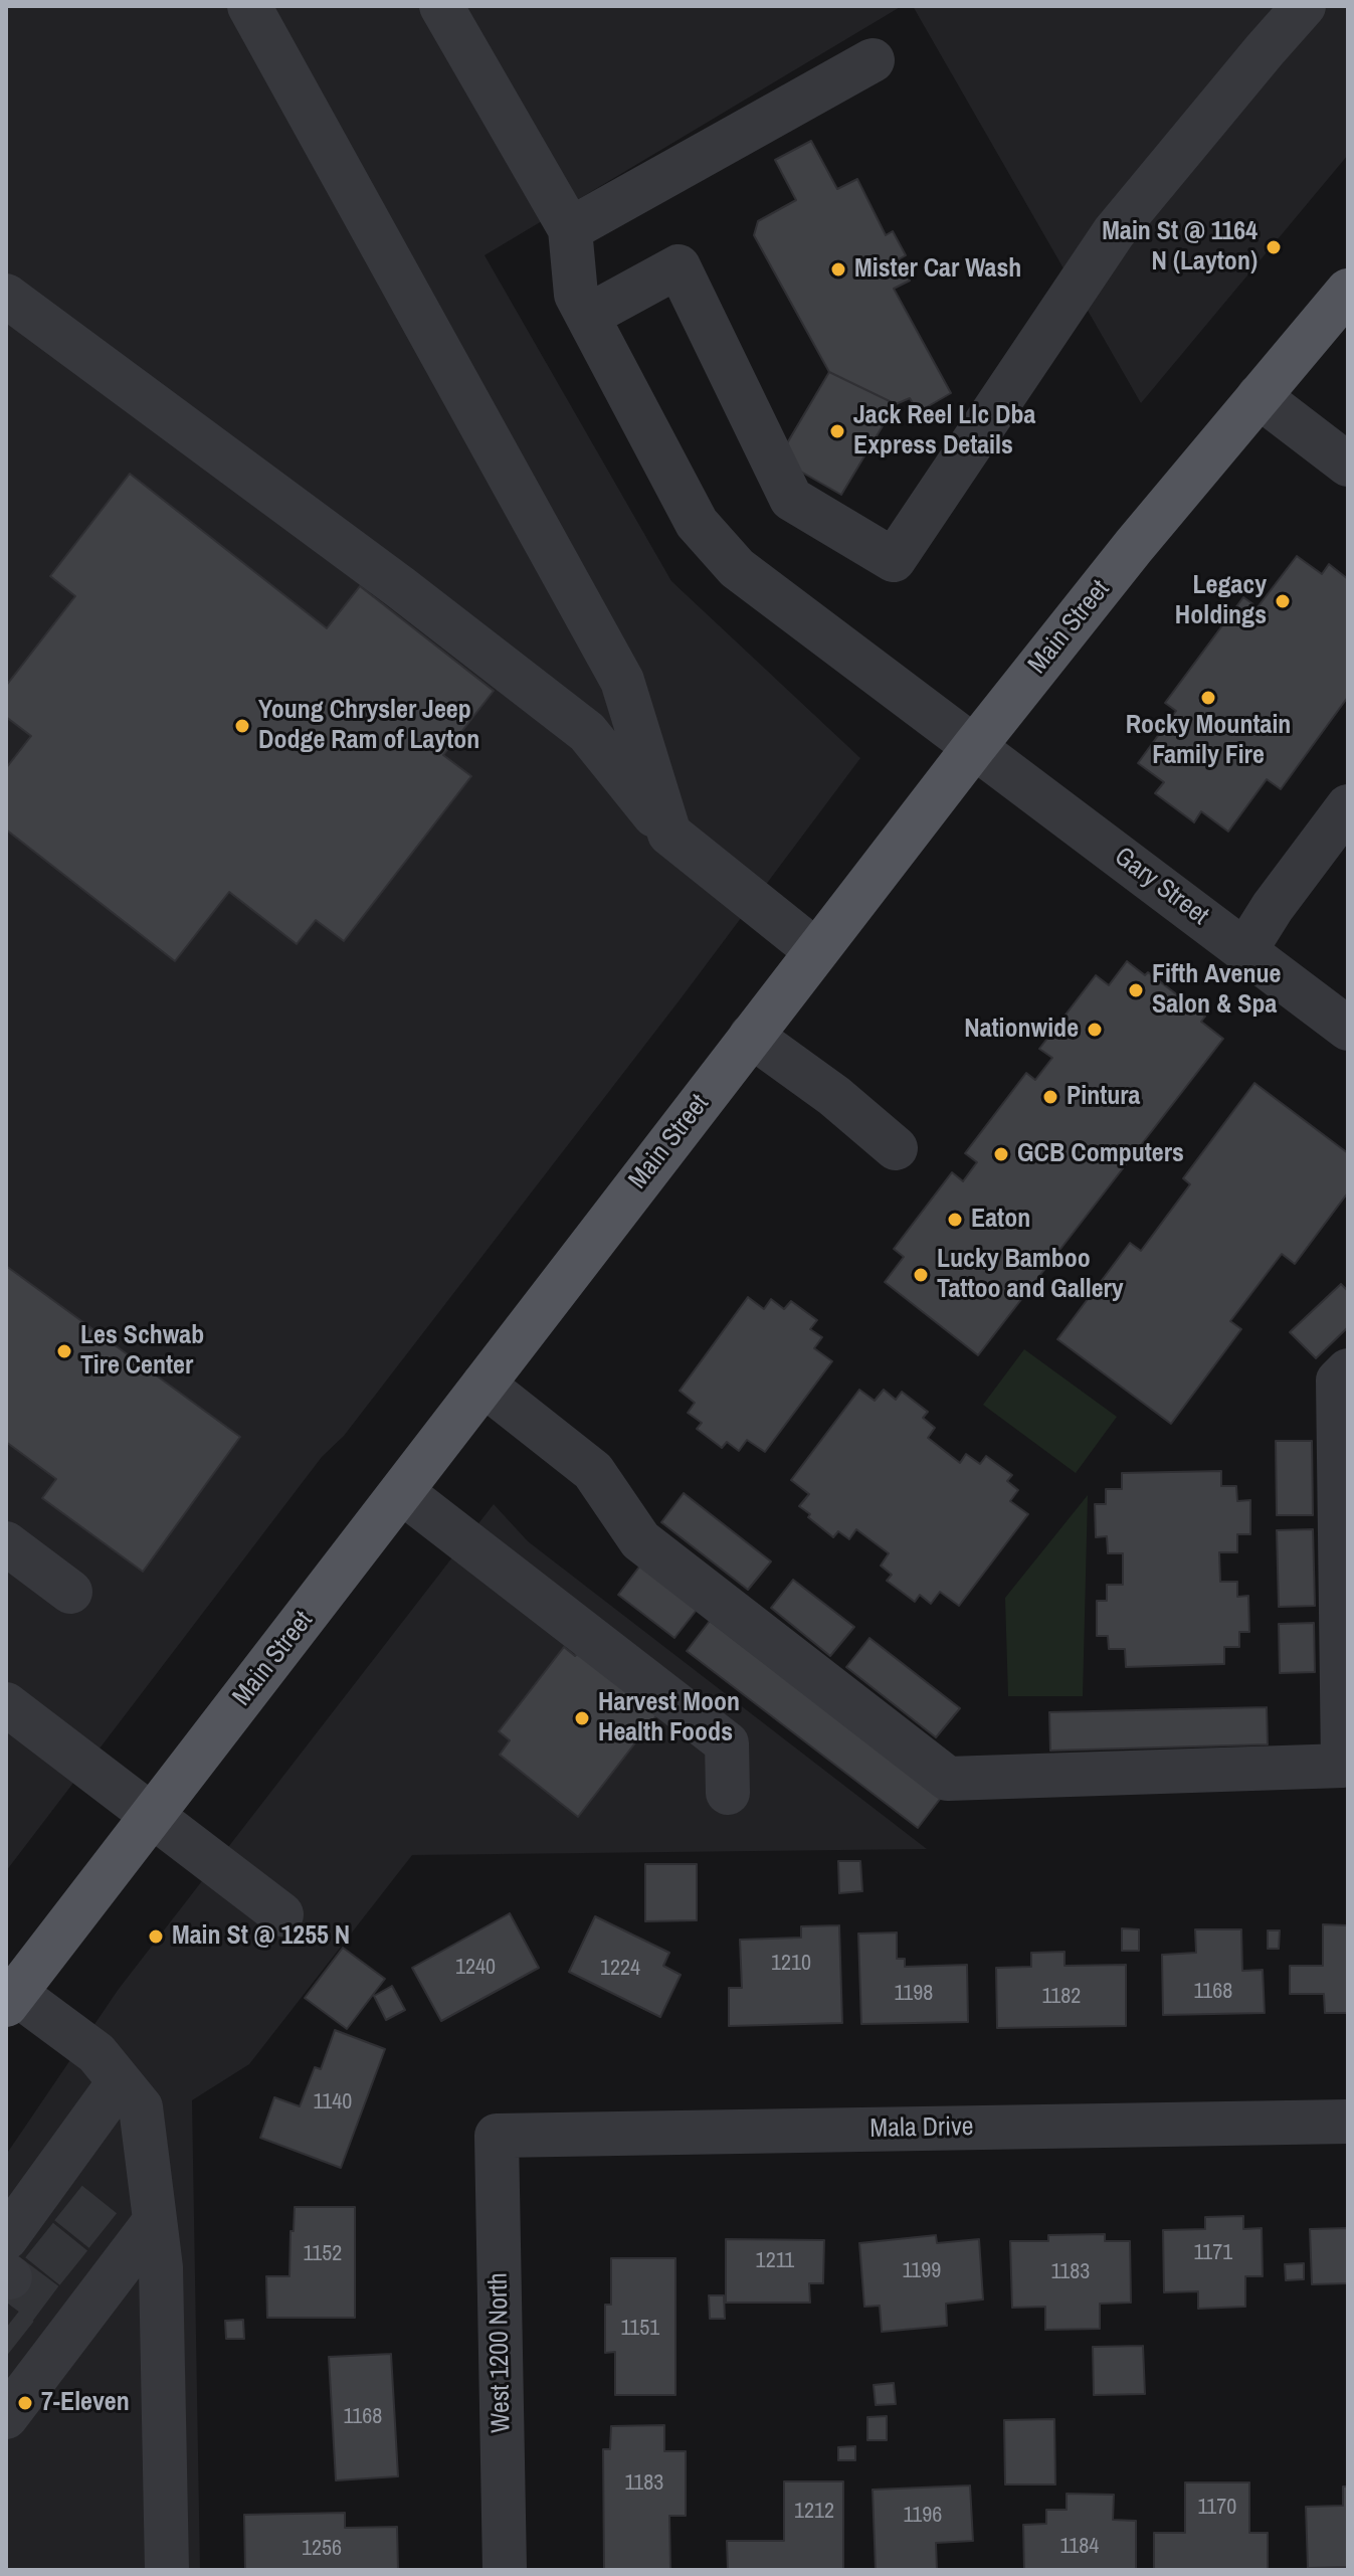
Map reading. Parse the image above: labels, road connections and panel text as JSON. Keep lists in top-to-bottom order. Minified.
{"streets":{"main road":["Main Street"],"street":["Gary Street","Mala Drive","West 1200 North"]},"crossings":[["Main Street","Gary Street"],["Mala Drive","West 1200 North"]],"places":["Main St @ 1164 N (Layton)","Mister Car Wash","Jack Reel Llc Dba Express Details","Legacy Holdings","Rocky Mountain Family Fire","Young Chrysler Jeep Dodge Ram of Layton","Fifth Avenue Salon & Spa","Nationwide","Pintura","GCB Computers","Eaton","Lucky Bamboo Tattoo and Gallery","Les Schwab Tire Center","Harvest Moon Health Foods","Main St @ 1255 N","7-Eleven"],"house_numbers":["1210","1240","1224","1168","1198","1182","1140","1171","1152","1211","1199","1183","1151","1168","1183","1170","1212","1196","1184","1256"]}
